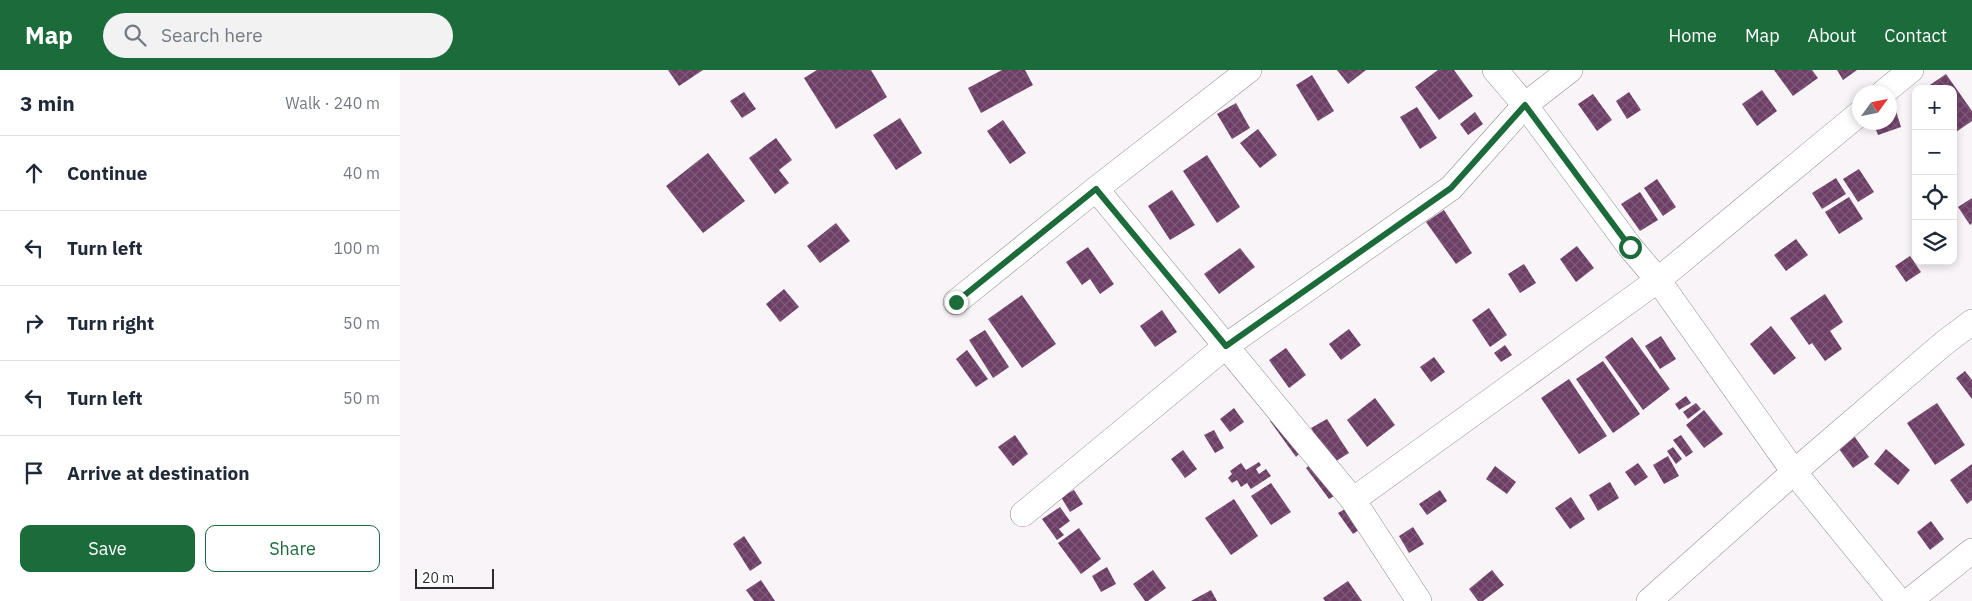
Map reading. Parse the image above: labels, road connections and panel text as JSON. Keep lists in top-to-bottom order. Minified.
{"scale_bar":"20 m","north":"top right","page":{"header":"Map","search":"Search here","nav":["Home","Map","About","Contact"],"heading":["3 min","Walk · 240 m"],"map_buttons":["+","−"],"list":[["Continue","40 m"],["Turn left","100 m"],["Turn right","50 m"],["Turn left","50 m"],"Arrive at destination"],"buttons":["Save","Share"],"scale":"20 m"}}
